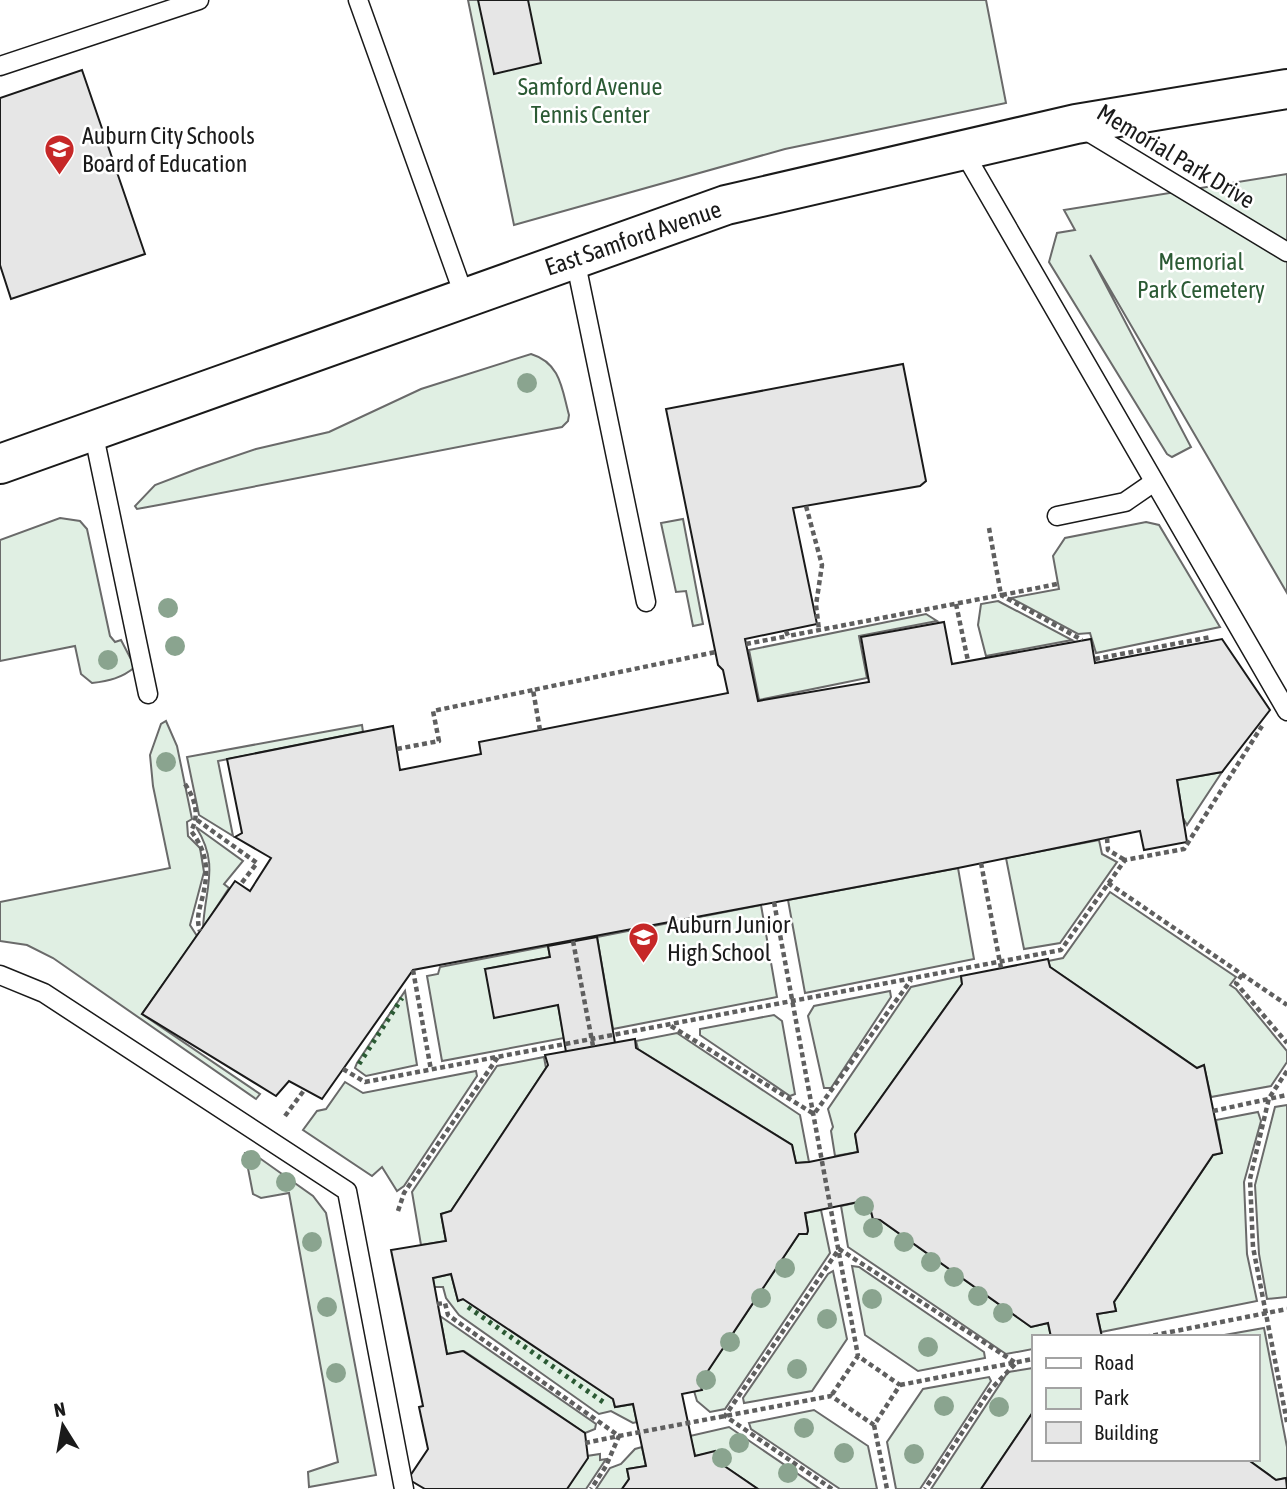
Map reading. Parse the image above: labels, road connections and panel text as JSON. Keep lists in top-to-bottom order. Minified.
{"streets":{"street":["East Samford Avenue"],"lane":["Memorial Park Drive"]},"crossings":[["Memorial Park Drive","East Samford Avenue"]],"parks":["Samford Avenue Tennis Center","Memorial Park Cemetery"],"places":{"school or university":["Auburn City Schools Board of Education","Auburn Junior High School"]},"legend":["Road","Park","Building"],"north":"top"}
